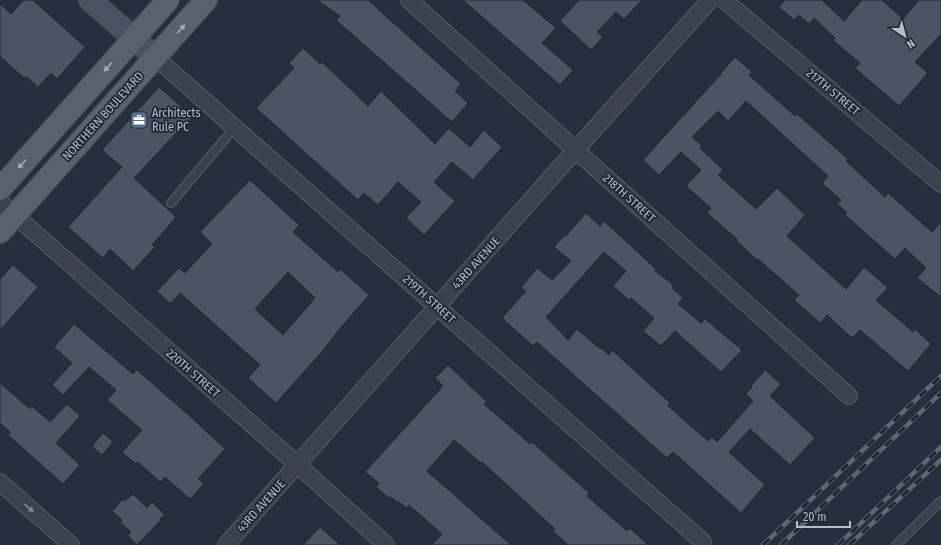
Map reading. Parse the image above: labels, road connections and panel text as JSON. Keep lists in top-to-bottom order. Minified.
{"streets":{"main road":["NORTHERN BOULEVARD"],"street":["217TH STREET","218TH STREET","43RD AVENUE","219TH STREET","220TH STREET"]},"crossings":[["NORTHERN BOULEVARD","219TH STREET"],["NORTHERN BOULEVARD","220TH STREET"],["218TH STREET","43RD AVENUE"],["43RD AVENUE","219TH STREET"],["43RD AVENUE","220TH STREET"]],"places":{"office":["Architects Rule PC"]},"scale_bar":"20 m","north":"bottom right"}
